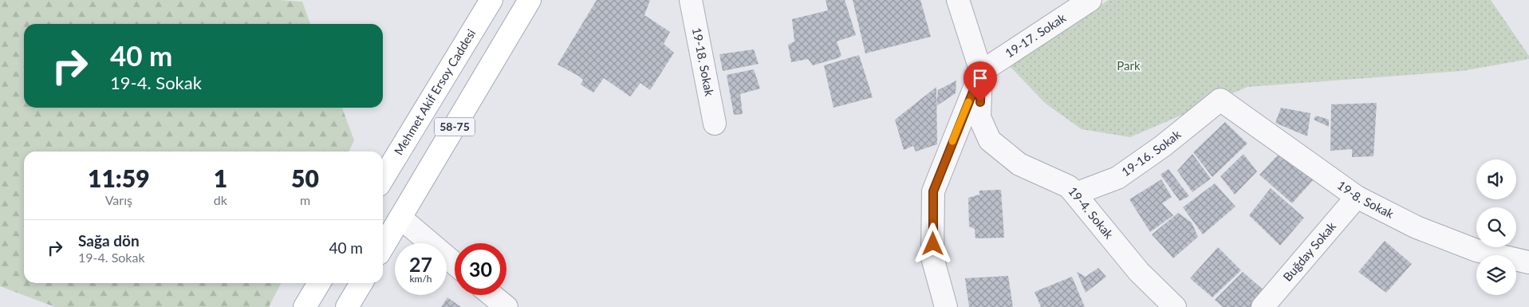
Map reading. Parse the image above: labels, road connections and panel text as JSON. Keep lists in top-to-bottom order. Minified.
{"streets":{"main road":["Mehmet Akif Ersoy Caddesi","58-75"],"street":["19-17. Sokak","19-18. Sokak","19-16. Sokak","19-8. Sokak","19-4. Sokak","Buğday Sokak"]},"crossings":[["19-17. Sokak","19-4. Sokak"],["19-16. Sokak","19-8. Sokak"],["19-16. Sokak","19-4. Sokak"],["19-8. Sokak","Buğday Sokak"]],"parks":["Park"],"page":{"turn":["40 m","19-4. Sokak"],"eta":["11:59","Varış","1","dk","50","m"],"list":[{"name":"Sağa dön","note":"19-4. Sokak","value":"40 m"}],"speed":"27 km/h","limit":"30"}}
